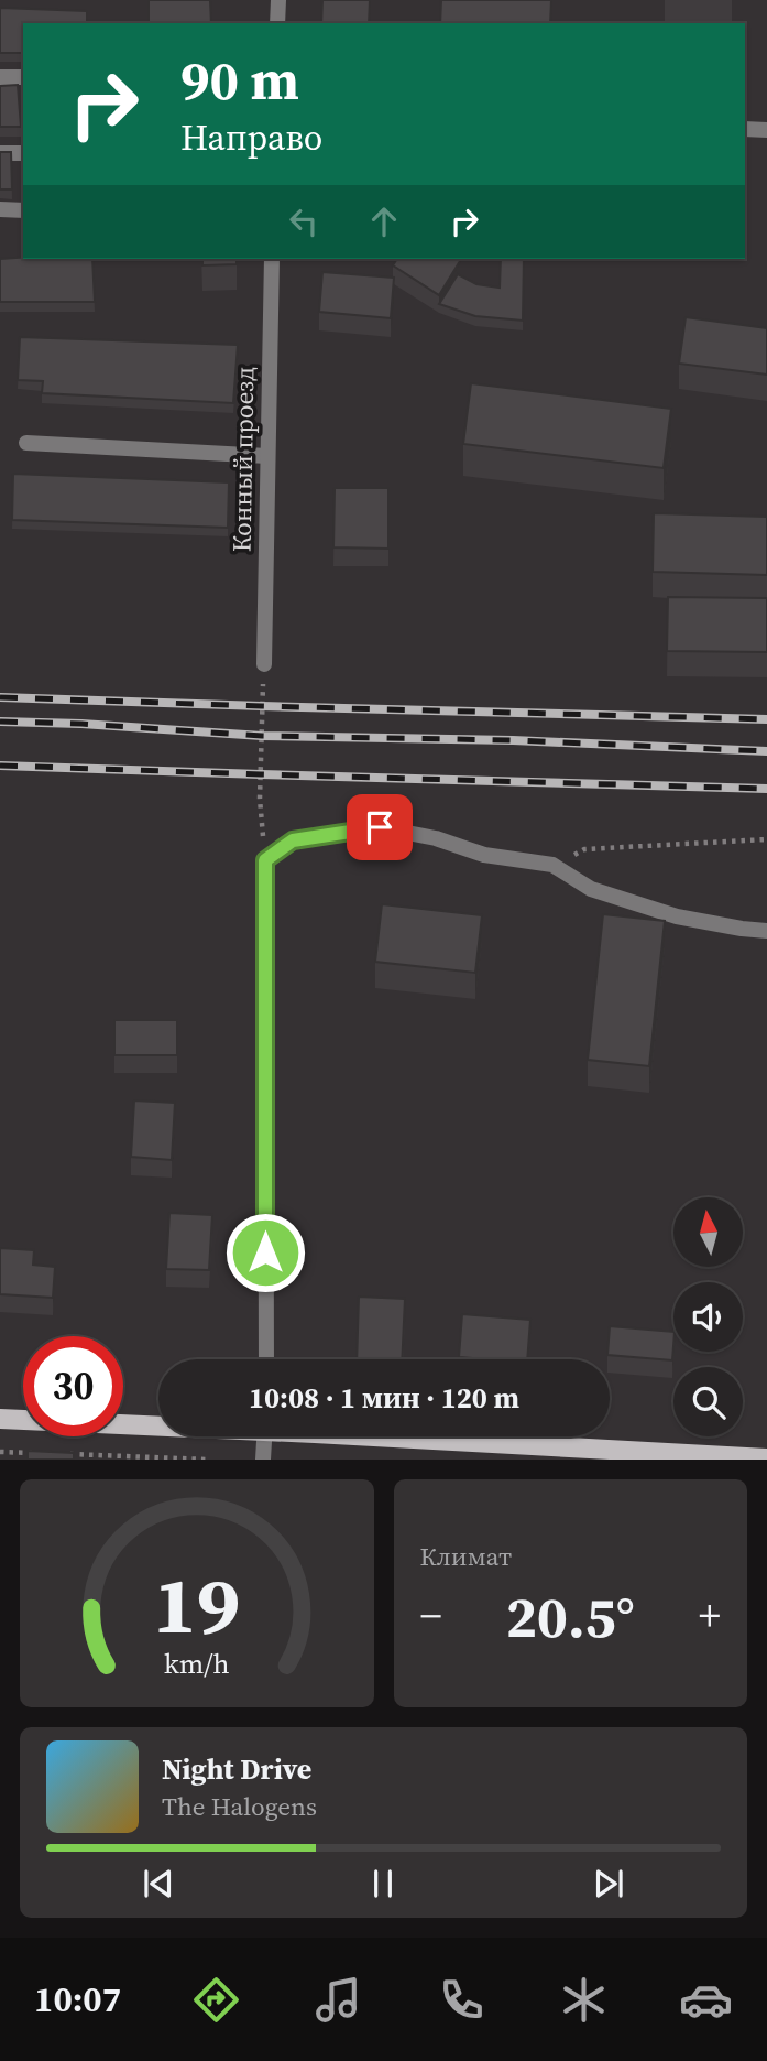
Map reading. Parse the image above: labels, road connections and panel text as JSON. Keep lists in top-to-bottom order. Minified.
{"streets":{"street":["Конный проезд"]},"north":"top","page":{"turn":["90 m","Направо"],"limit":"30","trip":"10:08 · 1 мин · 120 m","tile":"Климат","heat":["−","20.5°","+"],"song":["Night Drive","The Halogens"],"tabs":"10:07","gauge":["19","km/h"]}}
